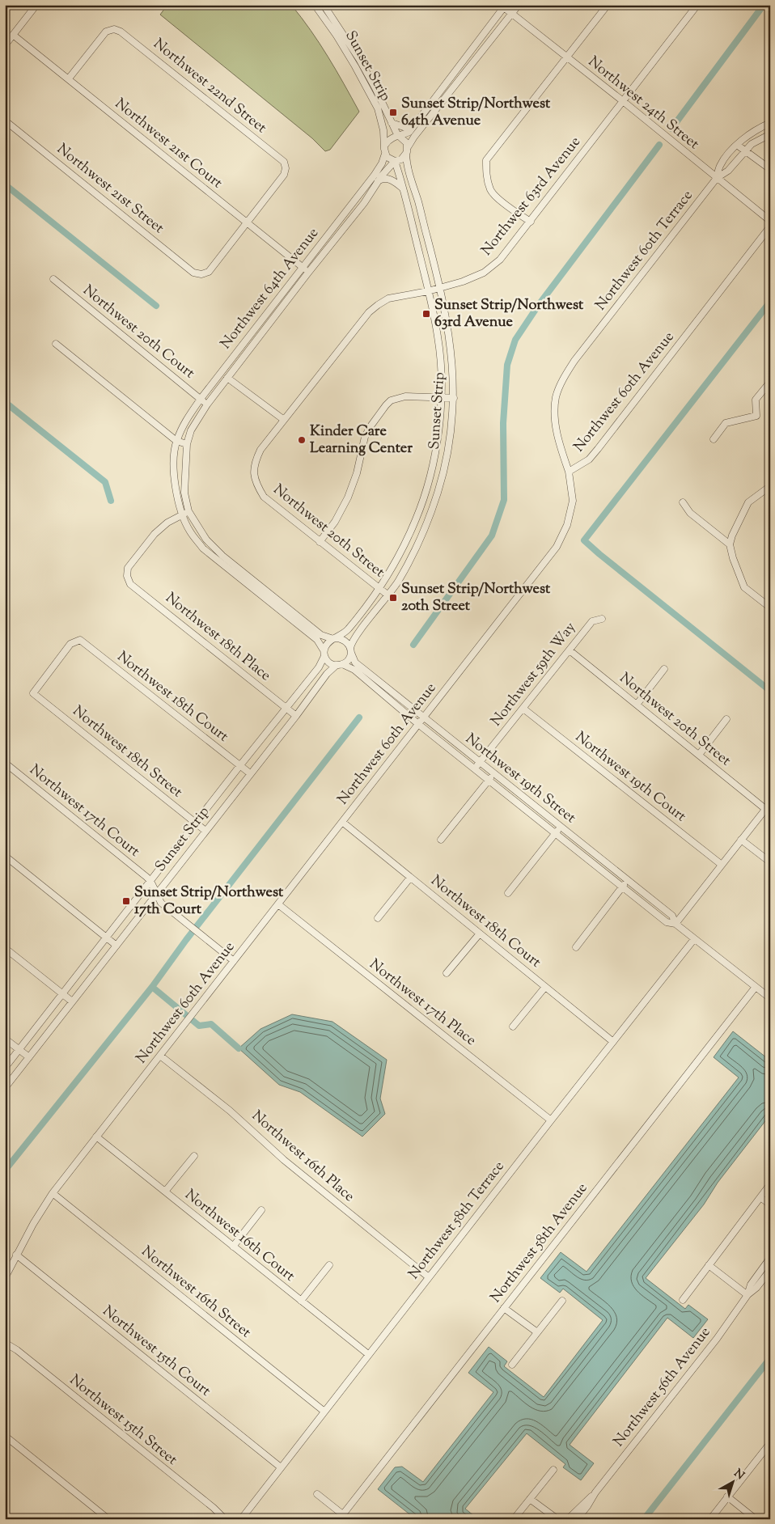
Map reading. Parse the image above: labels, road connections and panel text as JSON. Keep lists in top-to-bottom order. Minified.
{"streets":{"street":["Sunset Strip","Northwest 22nd Street","Northwest 24th Street","Northwest 21st Court","Northwest 21st Street","Northwest 63rd Avenue","Northwest 60th Terrace","Northwest 64th Avenue","Northwest 20th Court","Northwest 60th Avenue","Northwest 20th Street","Northwest 18th Place","Northwest 59th Way","Northwest 18th Court","Northwest 18th Street","Northwest 19th Court","Northwest 19th Street","Northwest 17th Court","Northwest 17th Place","Northwest 16th Place","Northwest 58th Terrace","Northwest 16th Court","Northwest 58th Avenue","Northwest 16th Street","Northwest 15th Court","Northwest 56th Avenue","Northwest 15th Street"]},"crossings":[["Sunset Strip","Northwest 63rd Avenue"],["Sunset Strip","Northwest 64th Avenue"],["Sunset Strip","Northwest 20th Street"],["Sunset Strip","Northwest 18th Place"],["Sunset Strip","Northwest 18th Court"],["Sunset Strip","Northwest 18th Street"],["Sunset Strip","Northwest 19th Street"],["Sunset Strip","Northwest 17th Court"],["Northwest 22nd Street","Northwest 21st Court"],["Northwest 22nd Street","Northwest 21st Street"],["Northwest 24th Street","Northwest 63rd Avenue"],["Northwest 24th Street","Northwest 60th Terrace"],["Northwest 21st Court","Northwest 21st Street"],["Northwest 21st Court","Northwest 64th Avenue"],["Northwest 63rd Avenue","Northwest 20th Street"],["Northwest 60th Terrace","Northwest 60th Avenue"],["Northwest 64th Avenue","Northwest 20th Court"],["Northwest 60th Avenue","Northwest 18th Court"],["Northwest 60th Avenue","Northwest 19th Street"],["Northwest 60th Avenue","Northwest 17th Court"],["Northwest 60th Avenue","Northwest 17th Place"],["Northwest 60th Avenue","Northwest 16th Place"],["Northwest 60th Avenue","Northwest 16th Court"],["Northwest 60th Avenue","Northwest 16th Street"],["Northwest 60th Avenue","Northwest 15th Court"],["Northwest 20th Street","Northwest 59th Way"],["Northwest 59th Way","Northwest 19th Court"],["Northwest 59th Way","Northwest 19th Street"],["Northwest 18th Court","Northwest 18th Street"],["Northwest 18th Court","Northwest 58th Terrace"],["Northwest 19th Street","Northwest 58th Terrace"],["Northwest 19th Street","Northwest 58th Avenue"],["Northwest 17th Place","Northwest 58th Terrace"],["Northwest 16th Place","Northwest 58th Terrace"],["Northwest 58th Terrace","Northwest 16th Court"],["Northwest 58th Terrace","Northwest 16th Street"],["Northwest 58th Terrace","Northwest 15th Court"]],"places":{"transit":["Sunset Strip/Northwest 64th Avenue","Sunset Strip/Northwest 63rd Avenue","Sunset Strip/Northwest 20th Street","Sunset Strip/Northwest 17th Court"],"other":["Kinder Care Learning Center"]},"north":"top right"}
